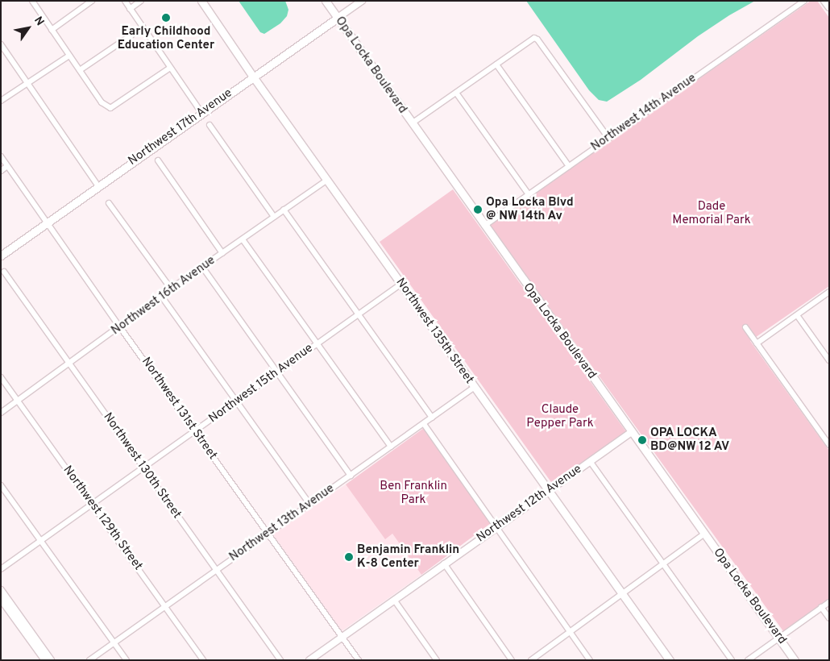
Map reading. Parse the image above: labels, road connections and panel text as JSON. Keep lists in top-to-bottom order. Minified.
{"streets":{"main road":["Opa Locka Boulevard","Northwest 17th Avenue","Northwest 135th Street"],"street":["Northwest 14th Avenue","Northwest 16th Avenue","Northwest 15th Avenue","Northwest 131st Street","Northwest 130th Street","Northwest 12th Avenue","Northwest 129th Street","Northwest 13th Avenue"]},"crossings":[["Opa Locka Boulevard","Northwest 14th Avenue"],["Opa Locka Boulevard","Northwest 17th Avenue"],["Opa Locka Boulevard","Northwest 12th Avenue"],["Northwest 17th Avenue","Northwest 135th Street"],["Northwest 17th Avenue","Northwest 131st Street"],["Northwest 16th Avenue","Northwest 135th Street"],["Northwest 16th Avenue","Northwest 131st Street"],["Northwest 16th Avenue","Northwest 130th Street"],["Northwest 16th Avenue","Northwest 129th Street"],["Northwest 135th Street","Northwest 15th Avenue"],["Northwest 135th Street","Northwest 12th Avenue"],["Northwest 135th Street","Northwest 13th Avenue"],["Northwest 15th Avenue","Northwest 131st Street"],["Northwest 15th Avenue","Northwest 130th Street"],["Northwest 15th Avenue","Northwest 129th Street"],["Northwest 131st Street","Northwest 12th Avenue"],["Northwest 131st Street","Northwest 13th Avenue"],["Northwest 130th Street","Northwest 13th Avenue"],["Northwest 129th Street","Northwest 13th Avenue"]],"parks":["Dade Memorial Park","Claude Pepper Park","Ben Franklin Park"],"places":["Early Childhood Education Center","Opa Locka Blvd @ NW 14th Av","OPA LOCKA BD@NW 12 AV","Benjamin Franklin K-8 Center"],"north":"top right"}
